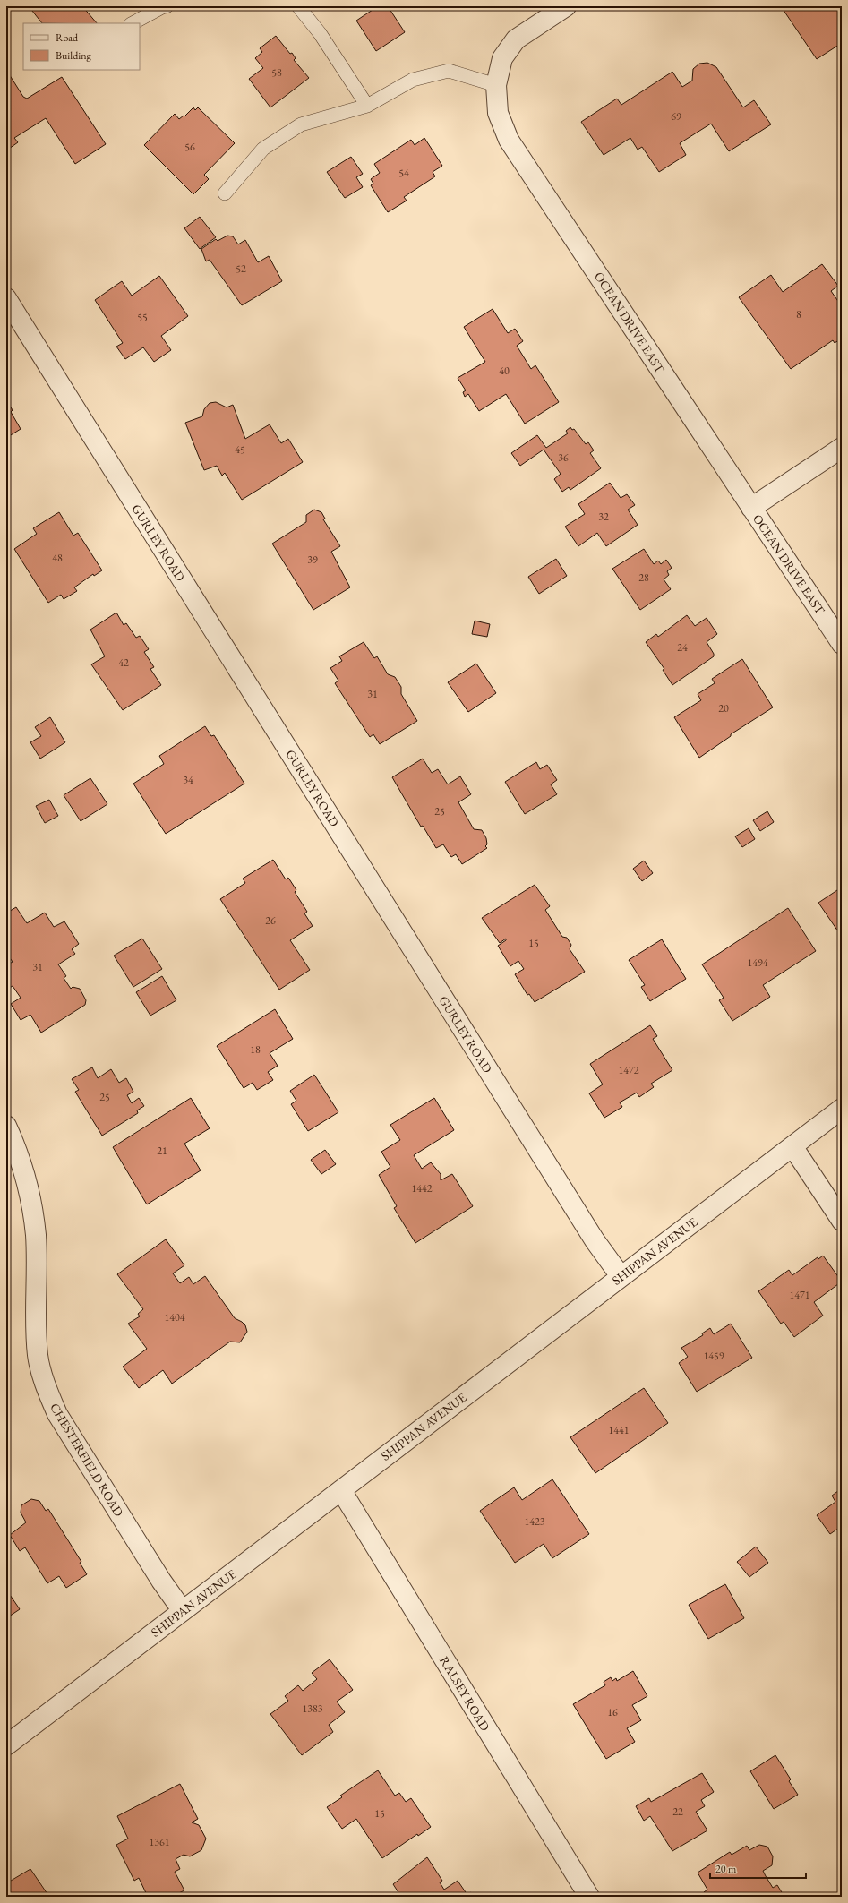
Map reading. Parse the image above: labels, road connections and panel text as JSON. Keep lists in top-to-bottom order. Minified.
{"streets":{"street":["OCEAN DRIVE EAST","GURLEY ROAD","SHIPPAN AVENUE","CHESTERFIELD ROAD","RALSEY ROAD"]},"crossings":[["GURLEY ROAD","SHIPPAN AVENUE"],["SHIPPAN AVENUE","CHESTERFIELD ROAD"],["SHIPPAN AVENUE","RALSEY ROAD"]],"house_numbers":["58","69","56","54","52","8","55","40","45","36","32","48","39","28","24","42","31","20","34","25","26","15","1494","31","18","1472","25","21","1442","1471","1404","1459","1441","1423","1383","16","22","15","1361"],"legend":["Road","Building"],"scale_bar":"20 m"}
